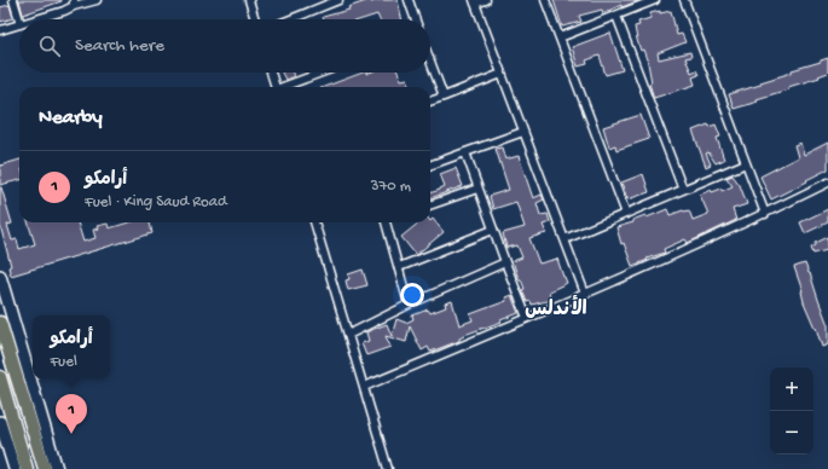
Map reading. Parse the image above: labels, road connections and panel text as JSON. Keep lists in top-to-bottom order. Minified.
{"districts":["الأندلس"],"page":{"search":"Search here","heading":"Nearby","list":[{"mark":"1","name":"أرامكو","note":"Fuel · King Saud Road","value":"370 m"}],"popup":["أرامكو","Fuel"],"map_buttons":["+","−"],"pins":"1"}}
